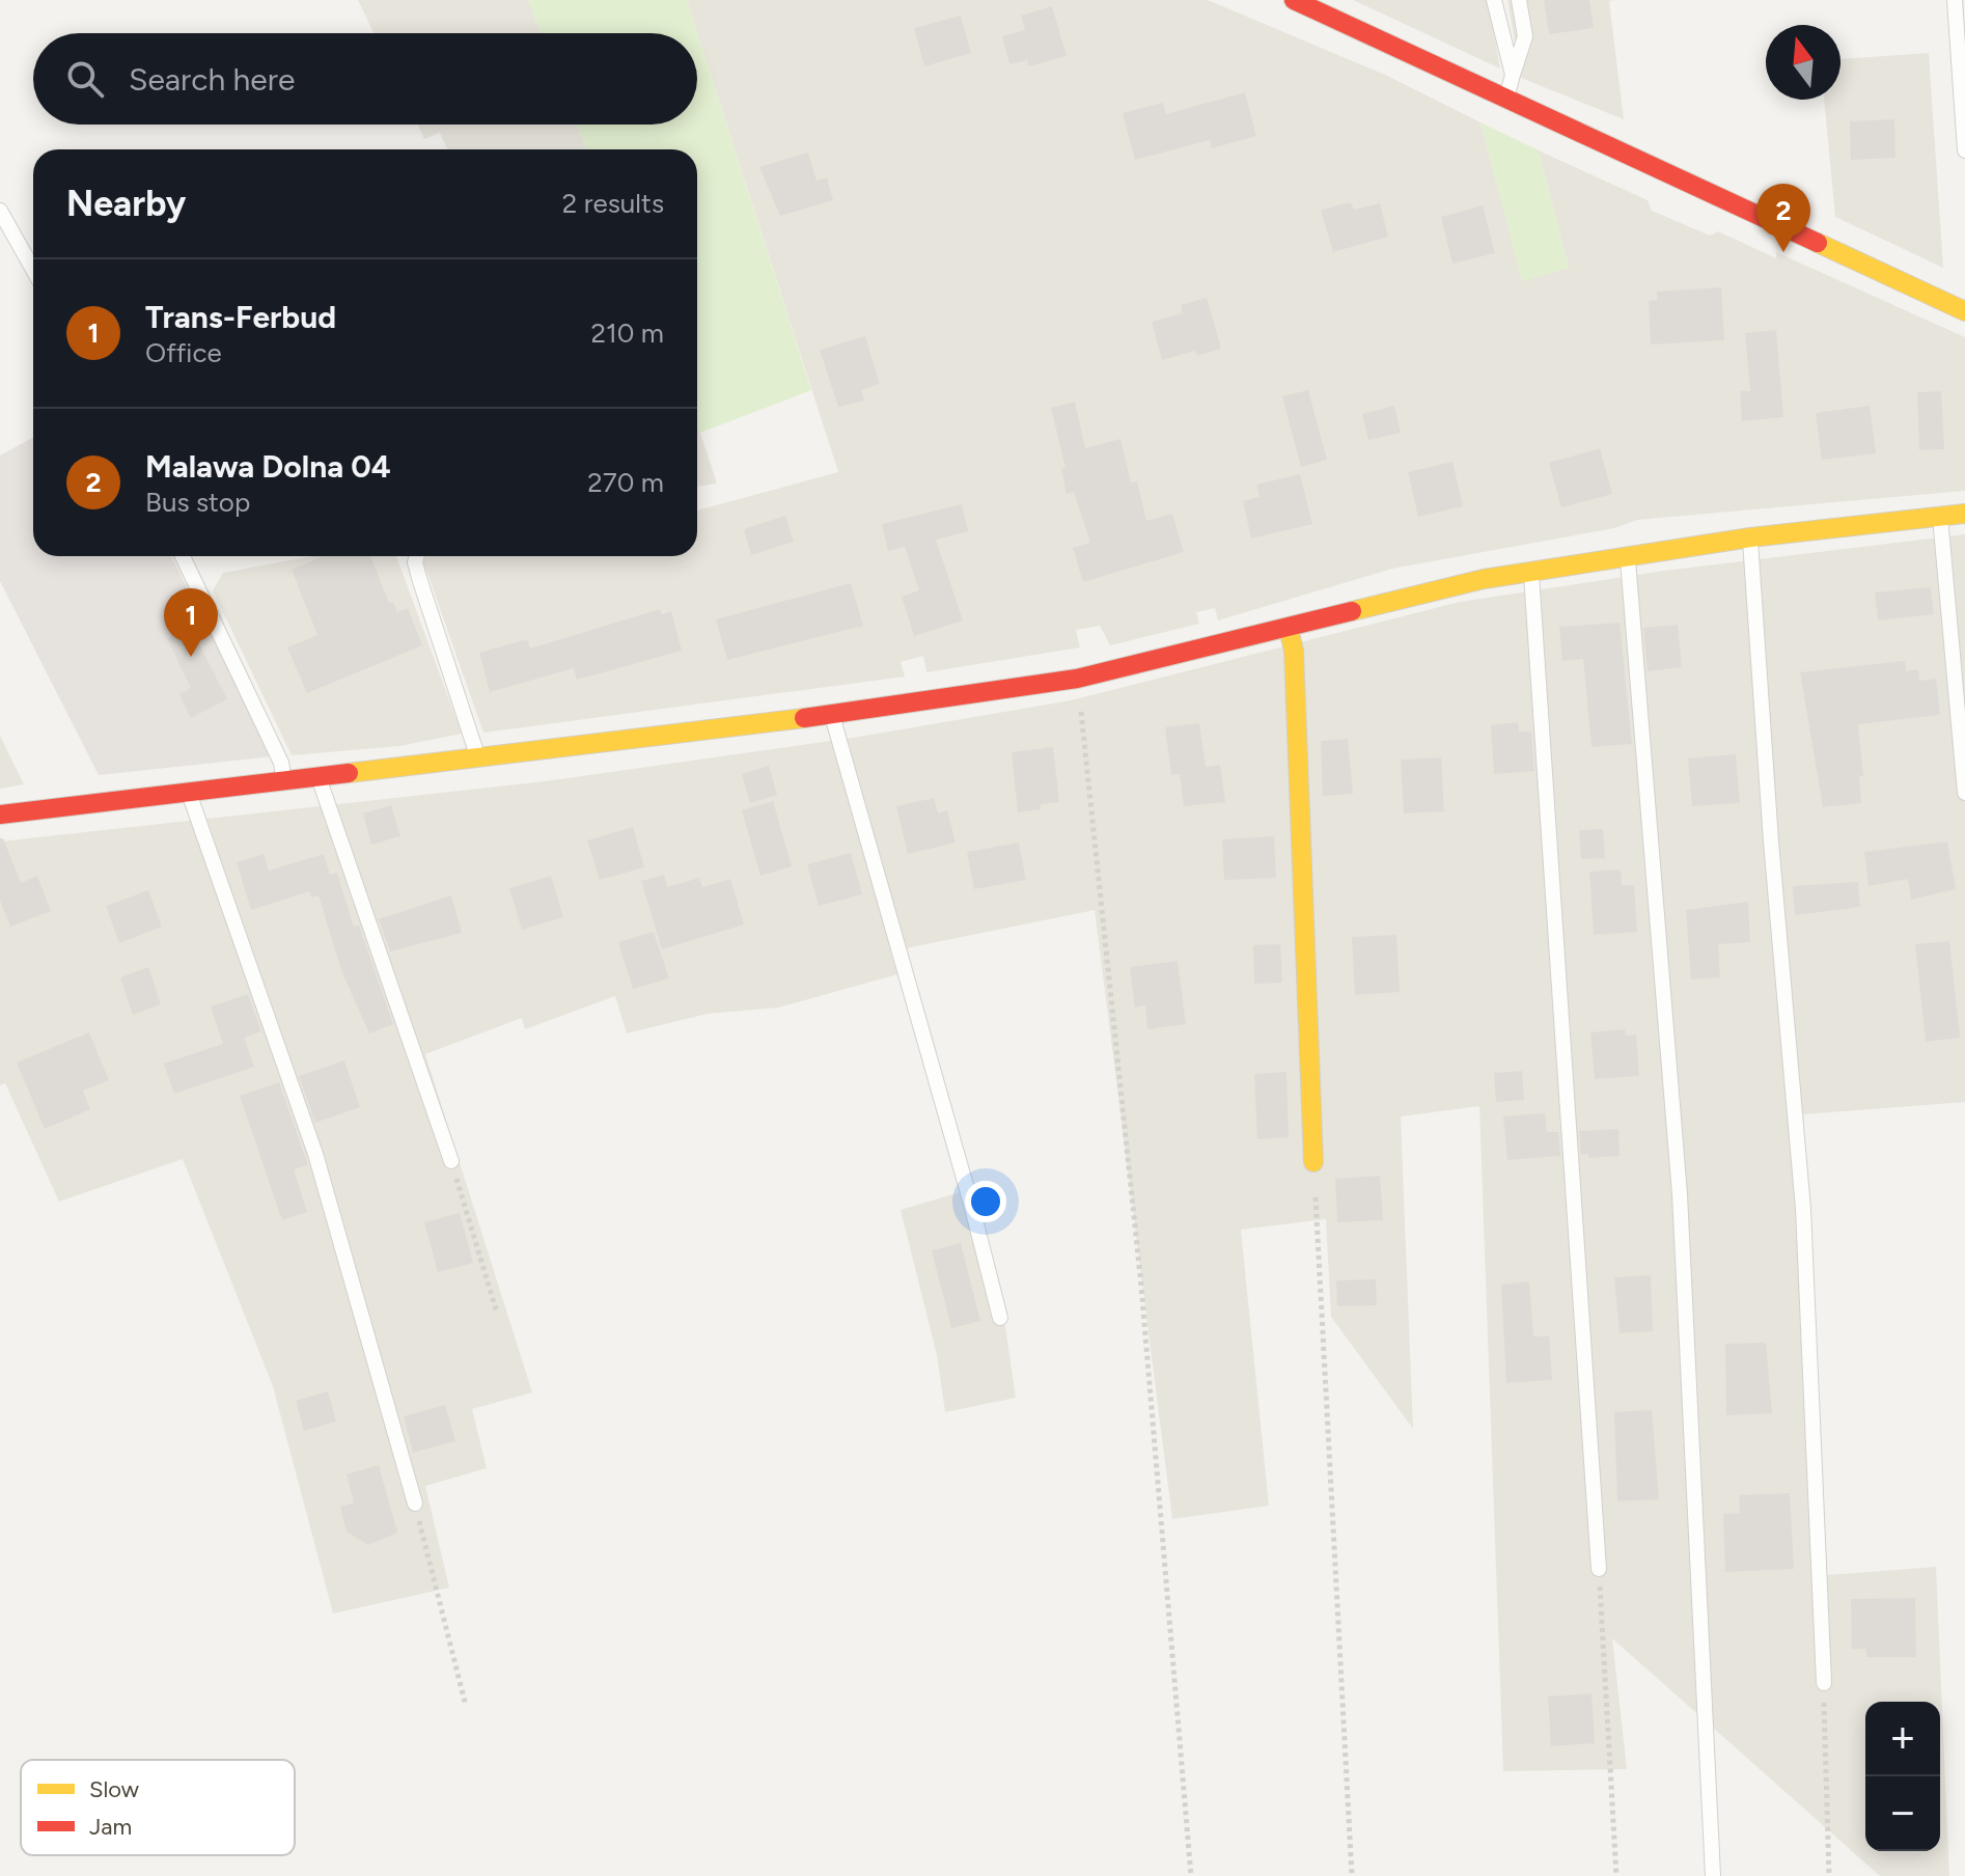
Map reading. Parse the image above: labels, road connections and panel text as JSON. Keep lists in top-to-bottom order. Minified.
{"legend":["Slow","Jam"],"north":"top","page":{"search":"Search here","heading":["Nearby","2 results"],"pins":["2","1"],"list":[{"mark":"1","name":"Trans-Ferbud","note":"Office","value":"210 m"},{"mark":"2","name":"Malawa Dolna 04","note":"Bus stop","value":"270 m"}],"map_buttons":["+","−"]}}
